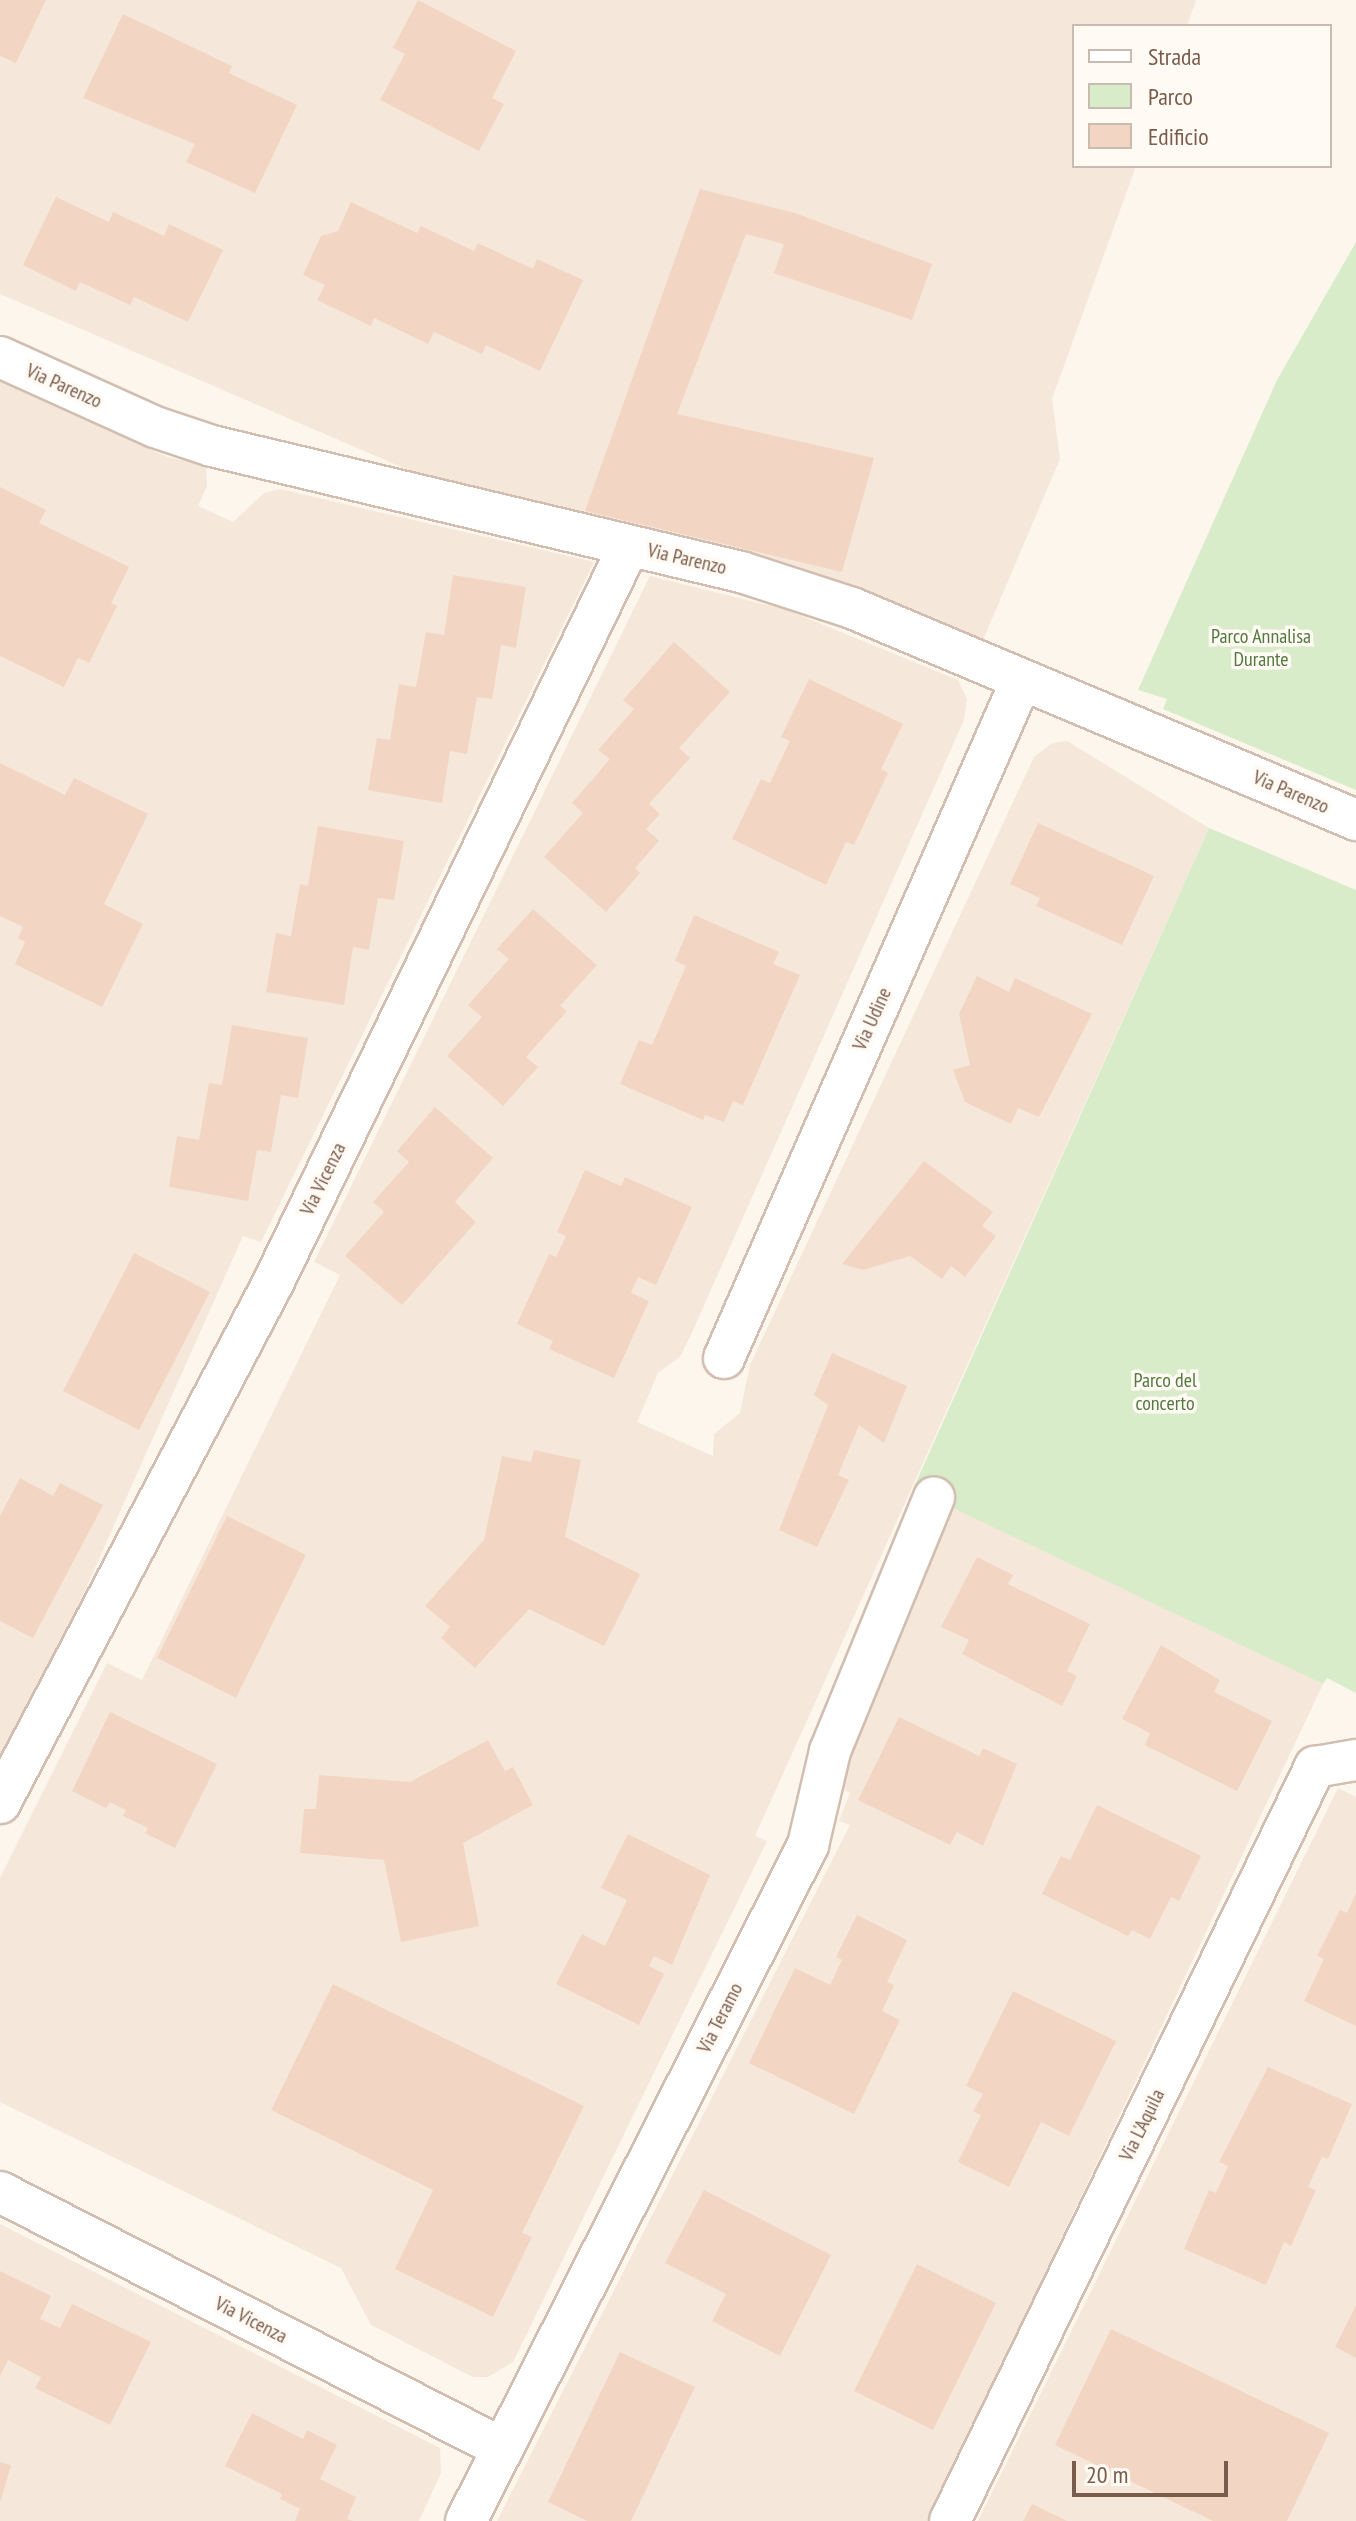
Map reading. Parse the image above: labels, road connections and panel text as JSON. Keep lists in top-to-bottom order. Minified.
{"streets":{"street":["Via Parenzo","Via Udine","Via Vicenza","Via Teramo","Via L'Aquila"]},"crossings":[["Via Parenzo","Via Udine"],["Via Parenzo","Via Vicenza"],["Via Vicenza","Via Teramo"]],"parks":["Parco Annalisa Durante","Parco del concerto"],"legend":["Strada","Parco","Edificio"],"scale_bar":"20 m"}
